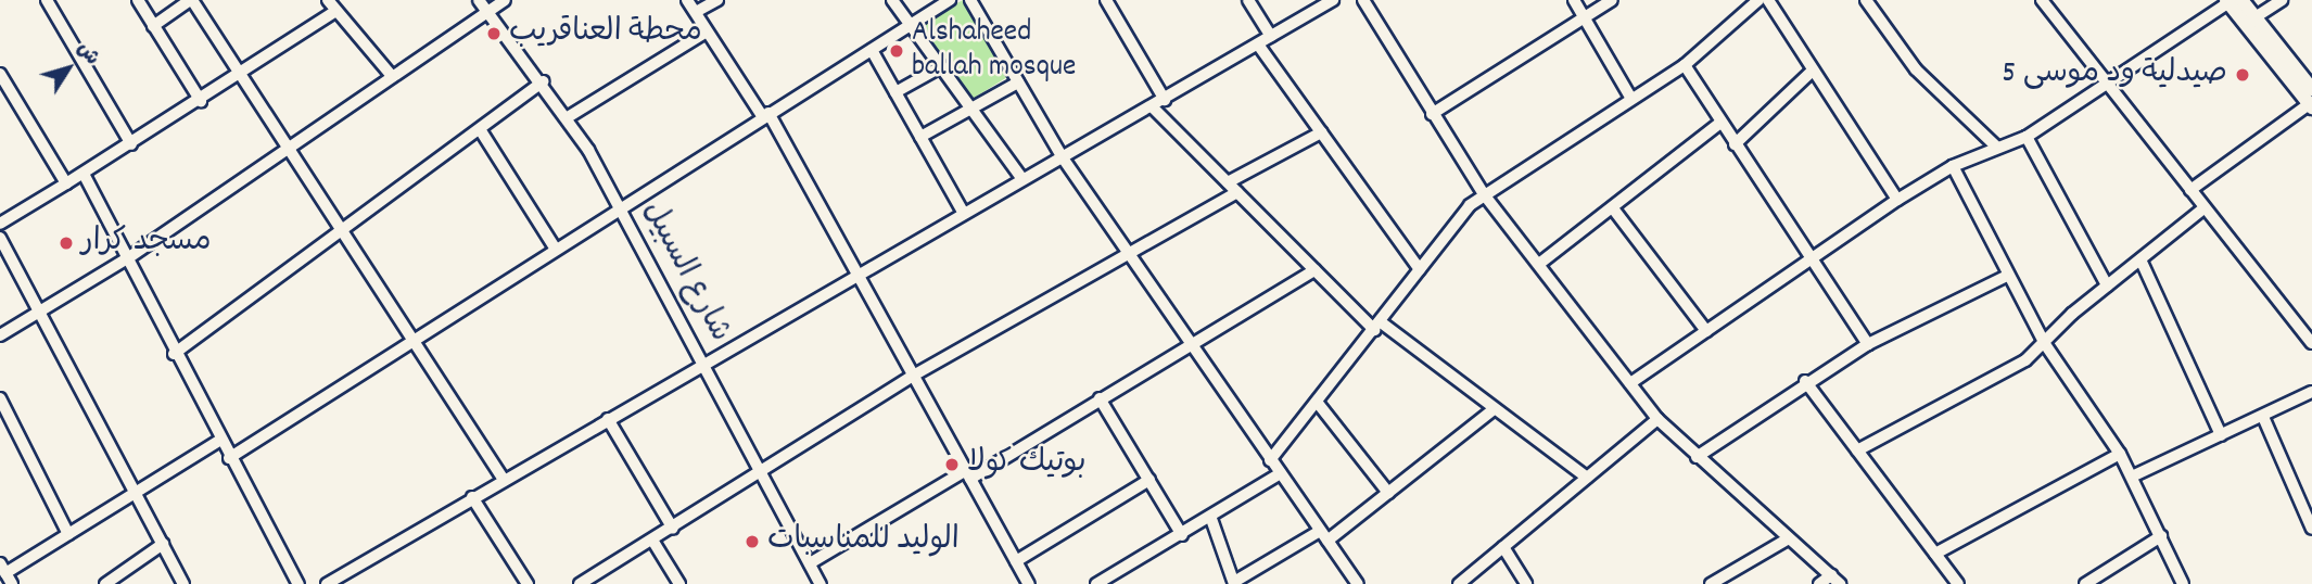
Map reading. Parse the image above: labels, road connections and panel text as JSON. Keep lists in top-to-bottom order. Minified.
{"streets":{"street":["شارع السبيل"]},"places":["محطة العناقريب","Alshaheed ballah mosque","صيدلية ود موسى 5","مسجد كرار","بوتيك كولا","الوليد للمناسبات"],"north":"top right"}
